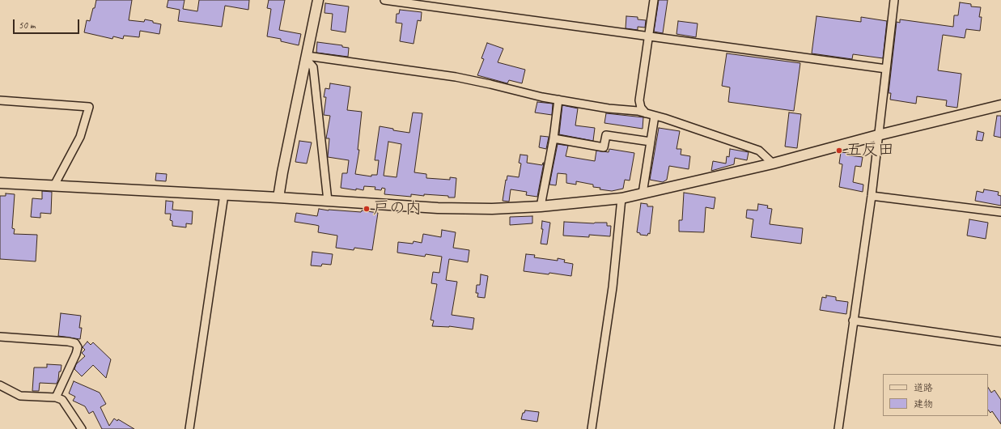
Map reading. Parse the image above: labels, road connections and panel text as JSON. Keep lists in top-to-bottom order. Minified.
{"places":["五反田","戸の内"],"legend":["道路","建物"],"scale_bar":"50 m"}
